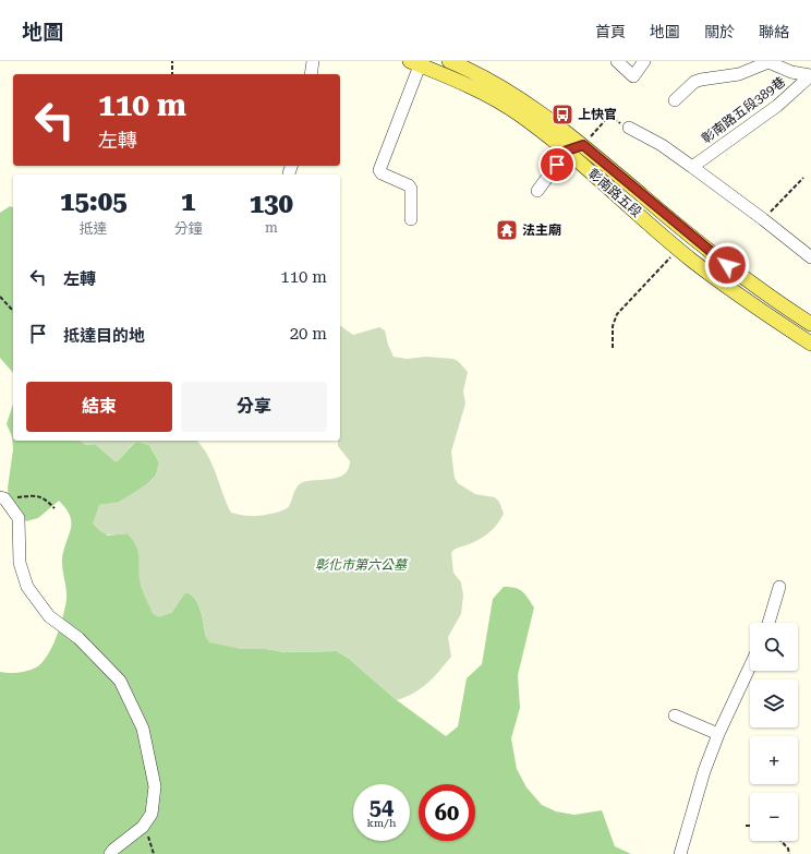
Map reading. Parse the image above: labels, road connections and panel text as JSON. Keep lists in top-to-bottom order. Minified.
{"streets":{"main road":["彰南路五段"],"street":["彰南路五段389巷"]},"parks":["彰化市第六公墓"],"places":{"bus stop":["上快官"],"temple":["法主廟"]},"page":{"header":"地圖","nav":["首頁","地圖","關於","聯絡"],"turn":["110 m","左轉"],"eta":["15:05","抵達","1","分鐘","130","m"],"list":[{"name":"左轉","value":"110 m"},{"name":"抵達目的地","value":"20 m"}],"buttons":["結束","分享"],"map_buttons":["+","−"],"speed":"54 km/h","limit":"60"}}
